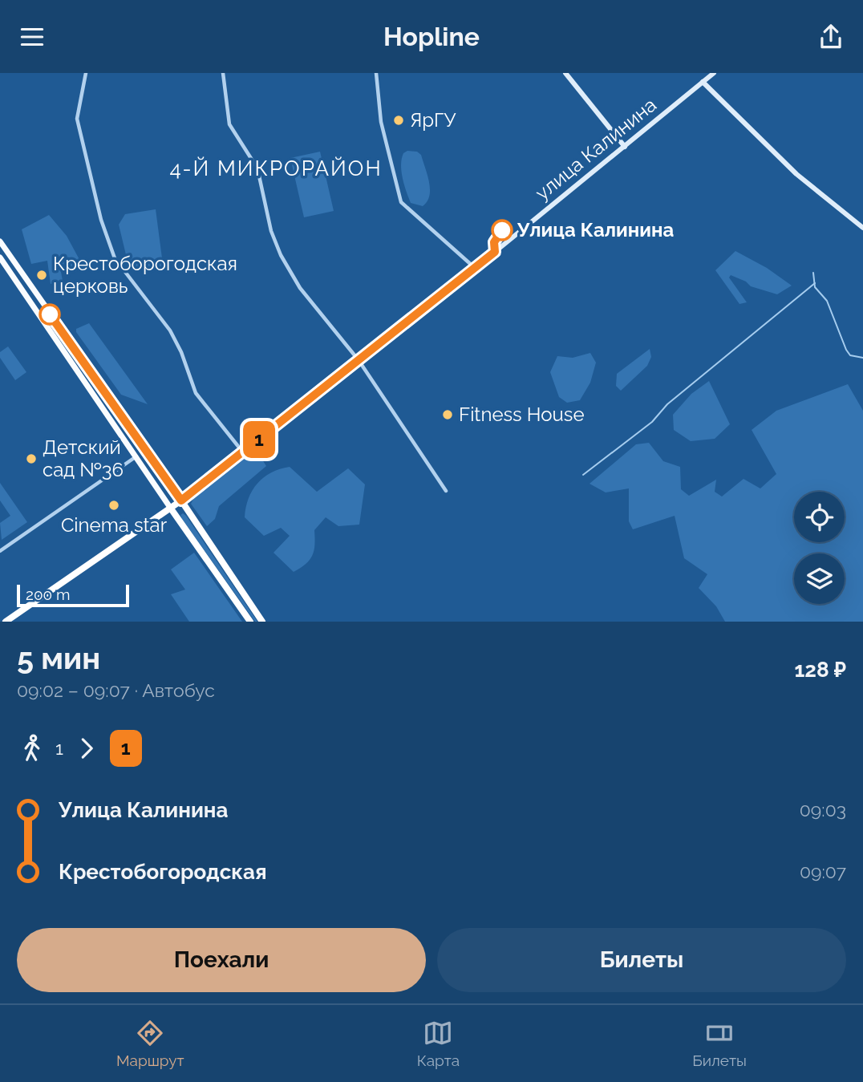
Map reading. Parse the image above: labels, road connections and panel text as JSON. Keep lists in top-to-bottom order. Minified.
{"streets":{"main road":["улица Калинина"]},"districts":["4-Й МИКРОРАЙОН"],"places":["ЯрГУ","Улица Калинина","Крестоборогодская церковь","Fitness House","Детский сад №36","Cinema star"],"lines":["bus line 1"],"scale_bar":"200 m","page":{"header":"Hopline","on_map":"1","scale":"200 m","heading":["5 мин","09:02 – 09:07 · Автобус","128 ₽"],"legs":["1","1"],"list":[{"name":"Улица Калинина","value":"09:03"},{"name":"Крестобогородская","value":"09:07"}],"buttons":["Поехали","Билеты"],"tabs":["Маршрут","Карта","Билеты"]}}
